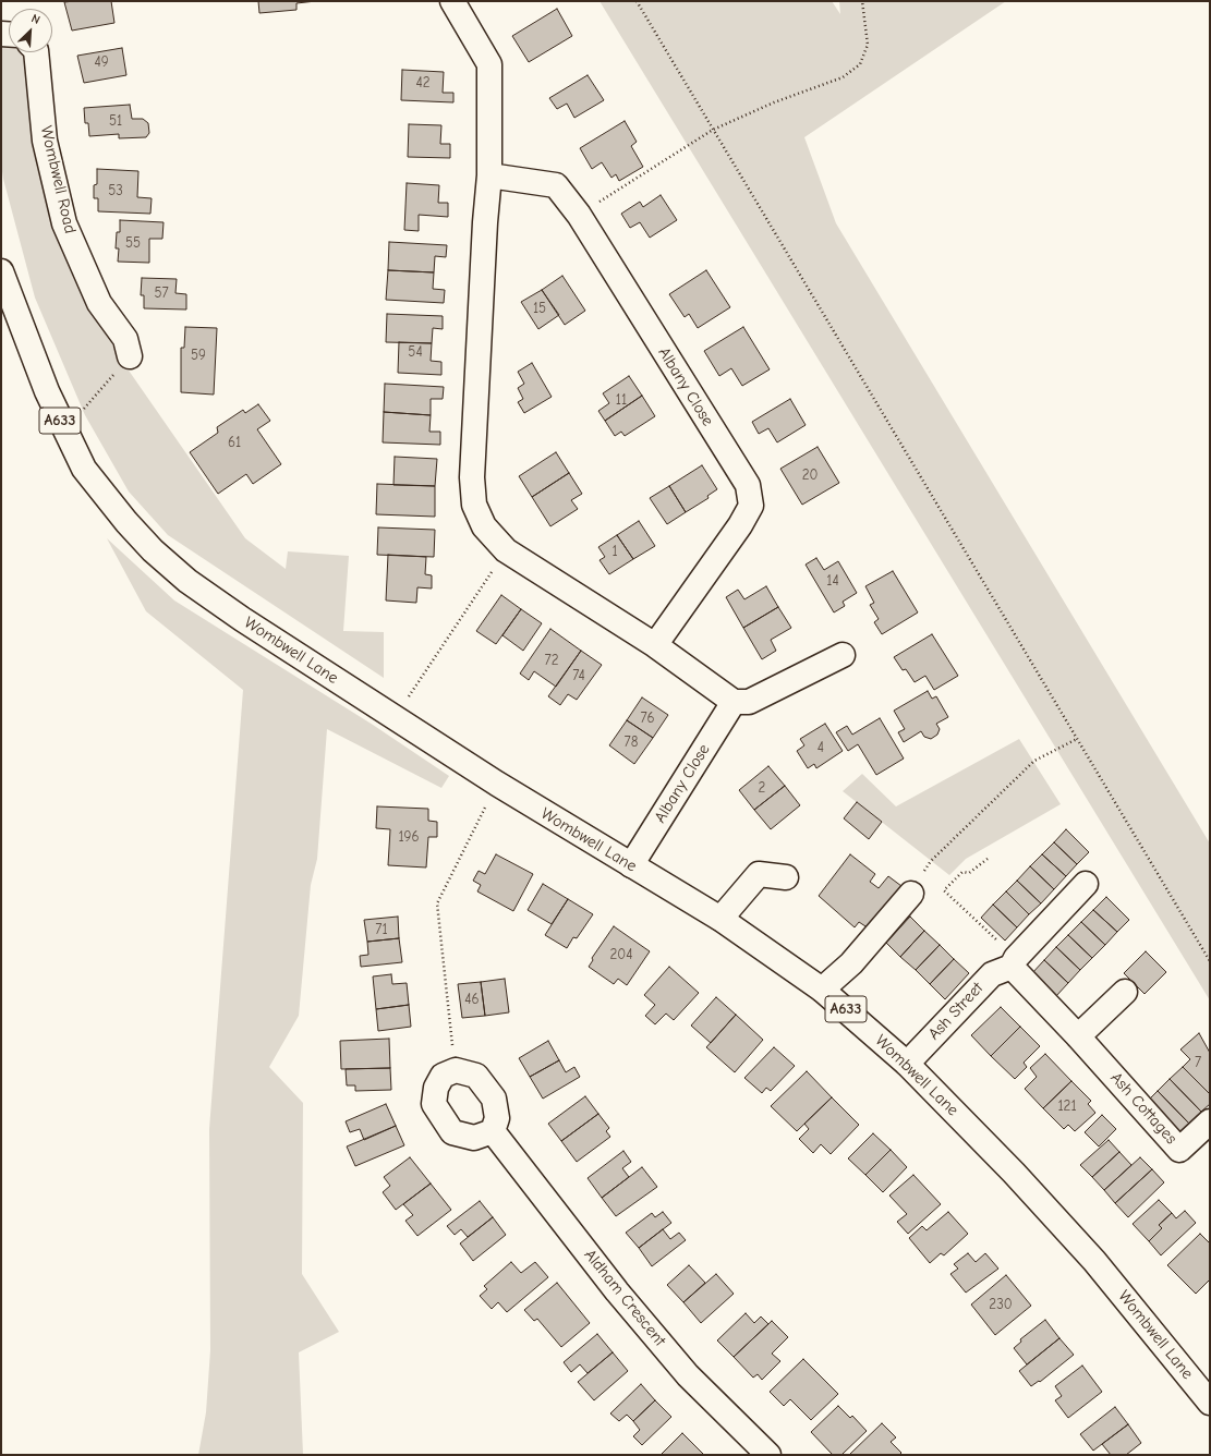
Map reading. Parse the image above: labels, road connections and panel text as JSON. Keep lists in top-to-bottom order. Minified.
{"streets":{"street":["Wombwell Road","Albany Close","A633","Wombwell Lane","Ash Street","Ash Cottages","Aldham Crescent"]},"crossings":[["Albany Close","Wombwell Lane"],["Wombwell Lane","Ash Street"]],"house_numbers":["49","42","51","53","55","57","15","54","59","11","61","20","1","14","72","74","76","78","4","2","196","71","204","46","7","121","230"],"north":"top right"}
